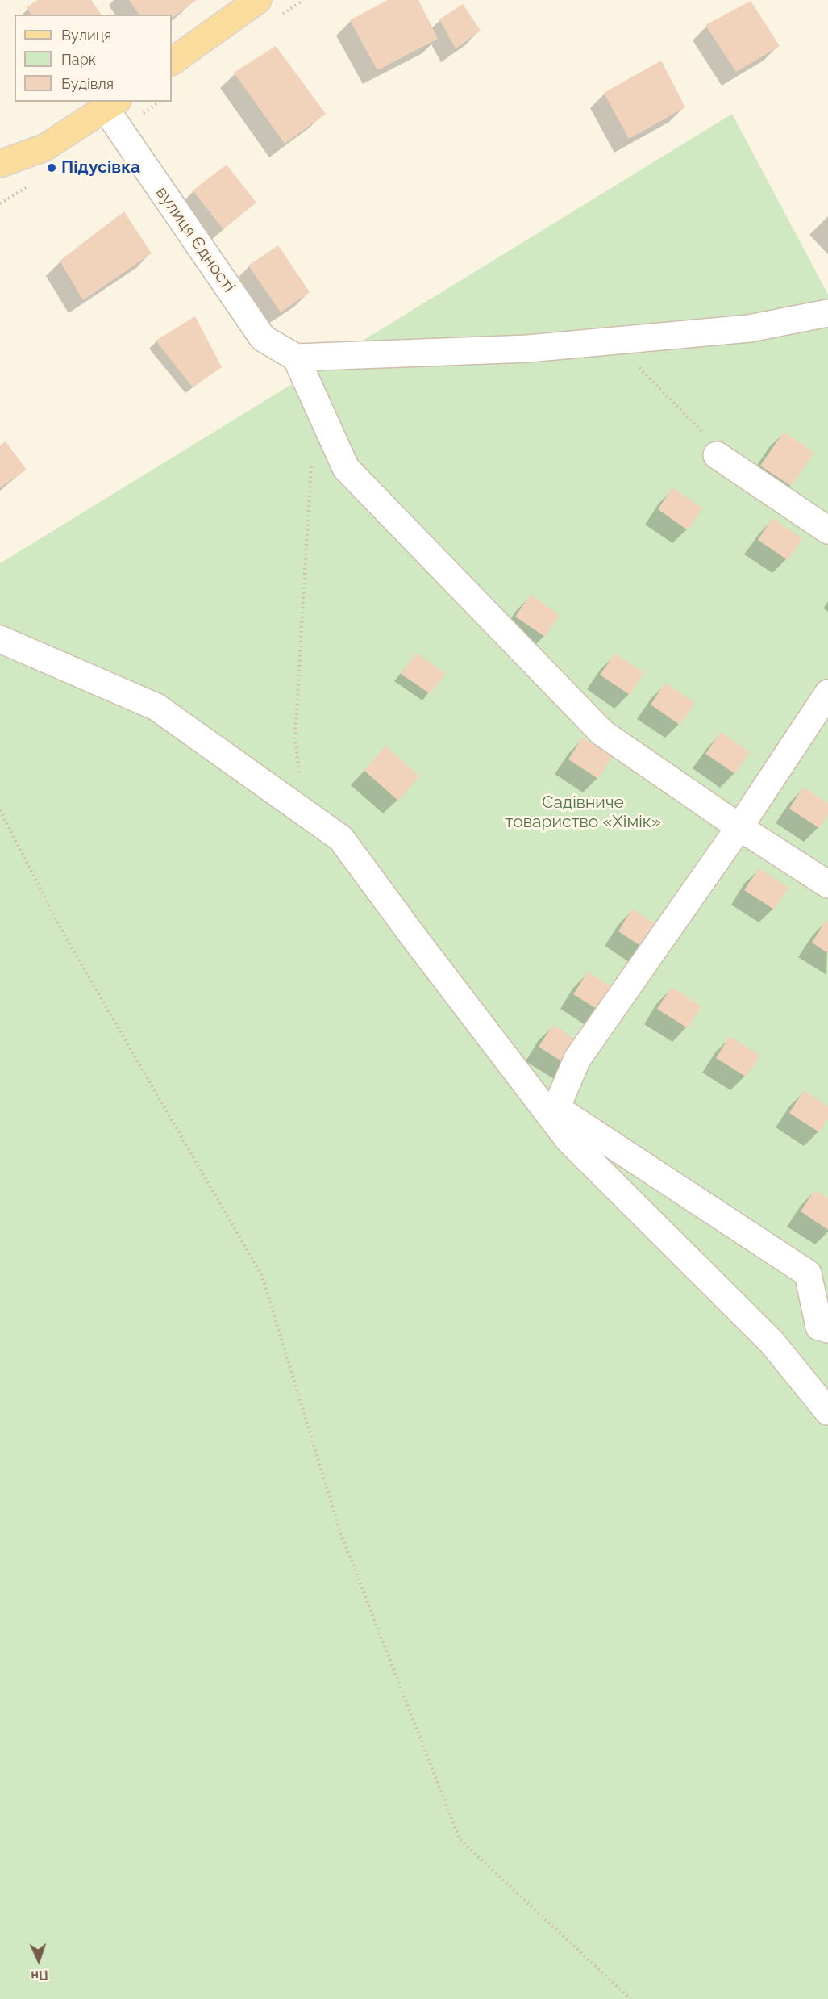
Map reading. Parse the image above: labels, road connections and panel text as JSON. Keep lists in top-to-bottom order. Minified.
{"streets":{"main road":["вулиця Єдності"]},"parks":["Садівниче товариство «Хімік»"],"places":["Підусівка"],"legend":["Вулиця","Парк","Будівля"],"north":"bottom"}
